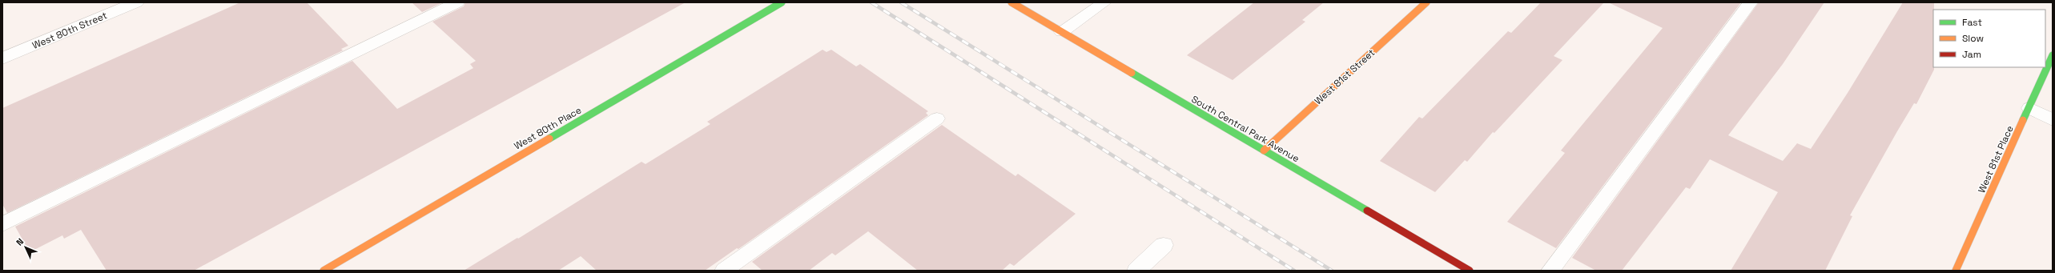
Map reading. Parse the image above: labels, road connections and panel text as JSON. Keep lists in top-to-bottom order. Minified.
{"streets":{"street":["West 80th Street","West 81st Street","West 80th Place","South Central Park Avenue","West 81st Place"]},"crossings":[["West 81st Street","South Central Park Avenue"]],"legend":["Fast","Slow","Jam"],"north":"top left"}
